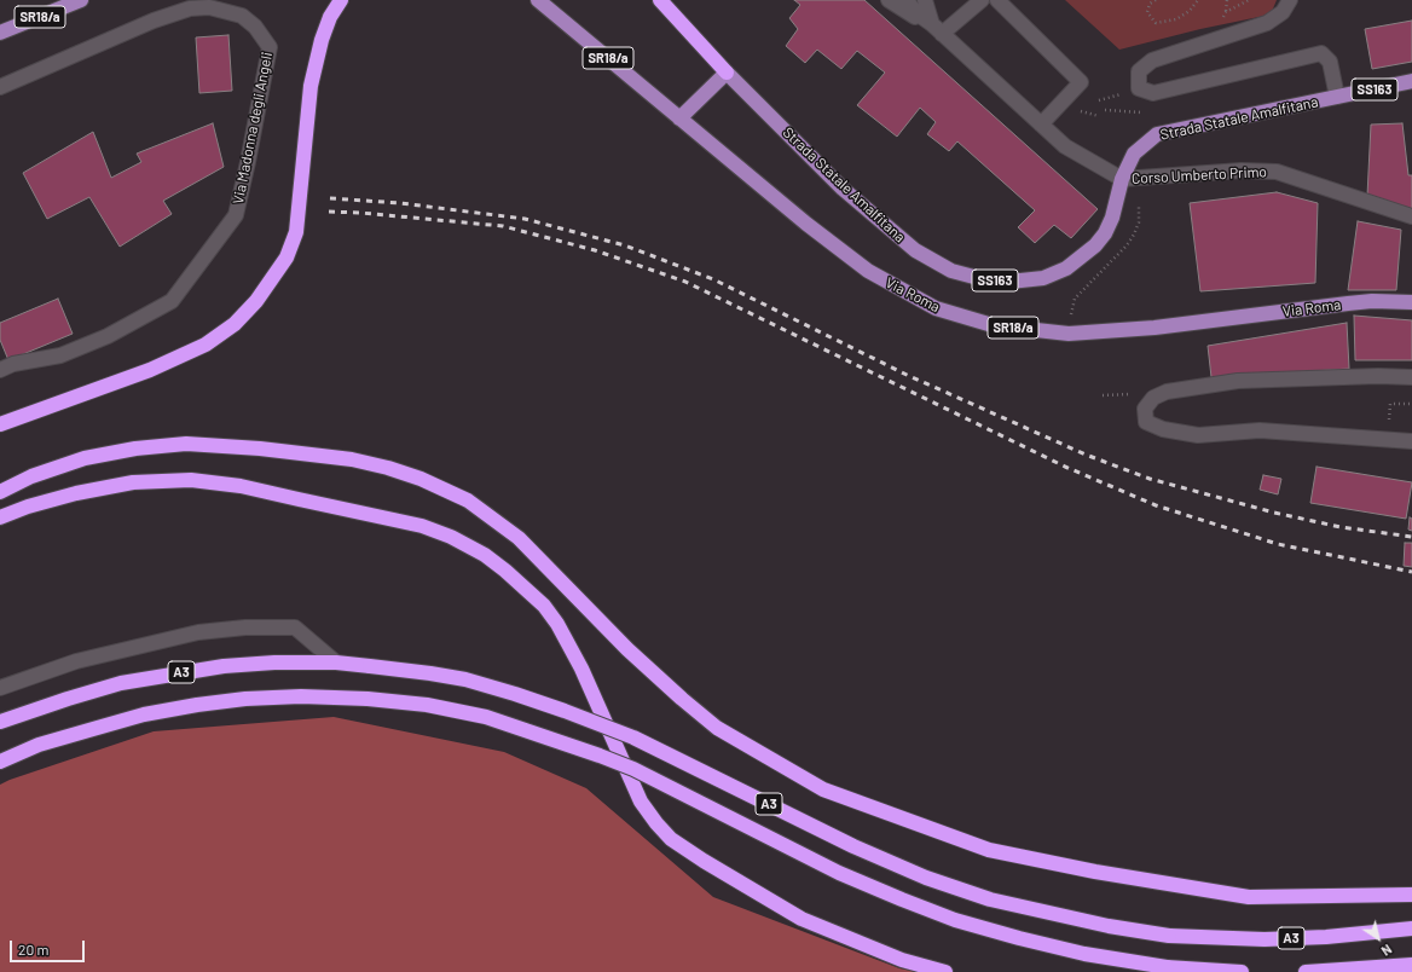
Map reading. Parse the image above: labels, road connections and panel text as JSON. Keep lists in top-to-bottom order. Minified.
{"streets":{"highway":["A3"],"main road":["SR18/a","SS163","Strada Statale Amalfitana","Via Roma"],"street":["Via Madonna degli Angeli","Corso Umberto Primo"]},"crossings":[["Strada Statale Amalfitana","Corso Umberto Primo"]],"scale_bar":"20 m","north":"bottom right"}
